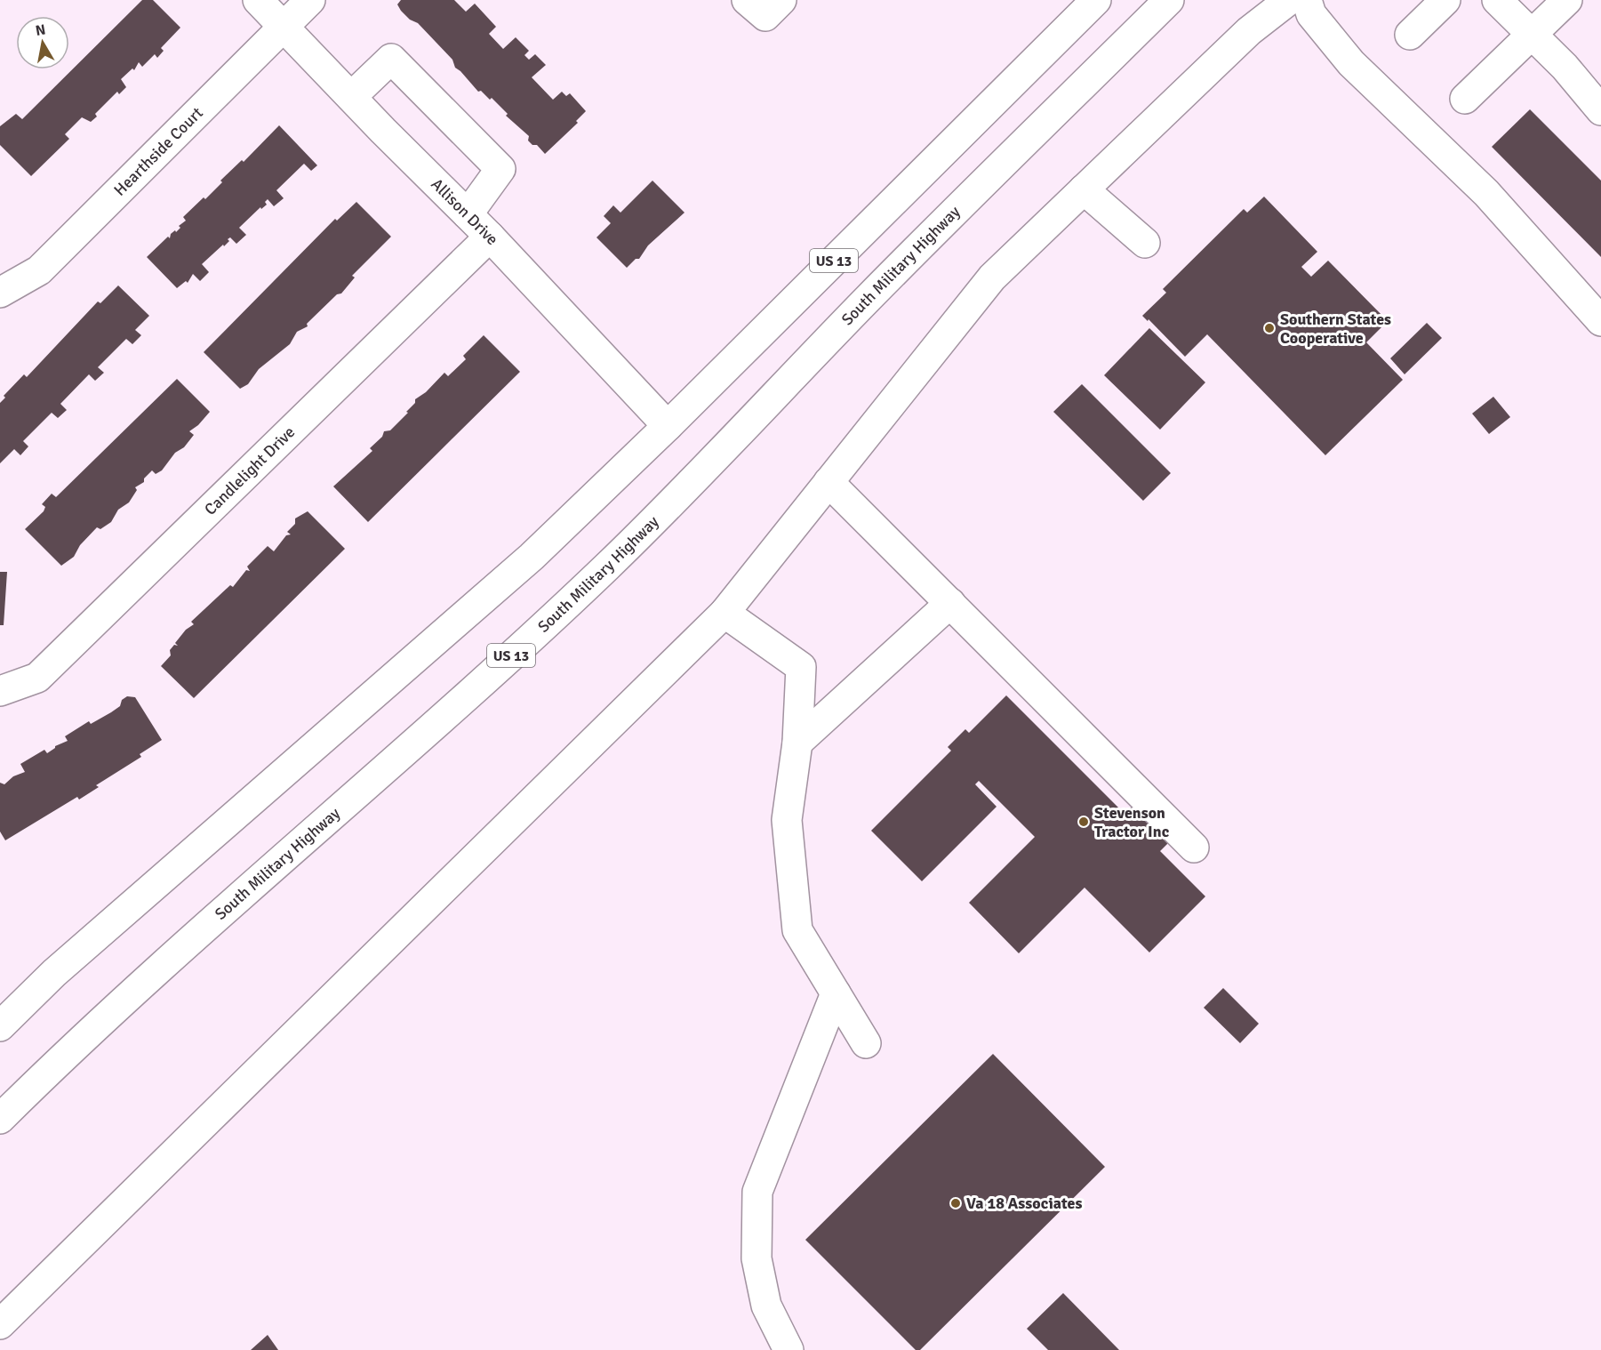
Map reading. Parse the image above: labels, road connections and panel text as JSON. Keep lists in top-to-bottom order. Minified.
{"streets":{"main road":["Hearthside Court","Allison Drive","US 13","South Military Highway","Candlelight Drive"]},"crossings":[["Hearthside Court","Allison Drive"],["Allison Drive","US 13"],["Allison Drive","Candlelight Drive"]],"places":["Southern States Cooperative","Stevenson Tractor Inc","Va 18 Associates"],"north":"top"}
